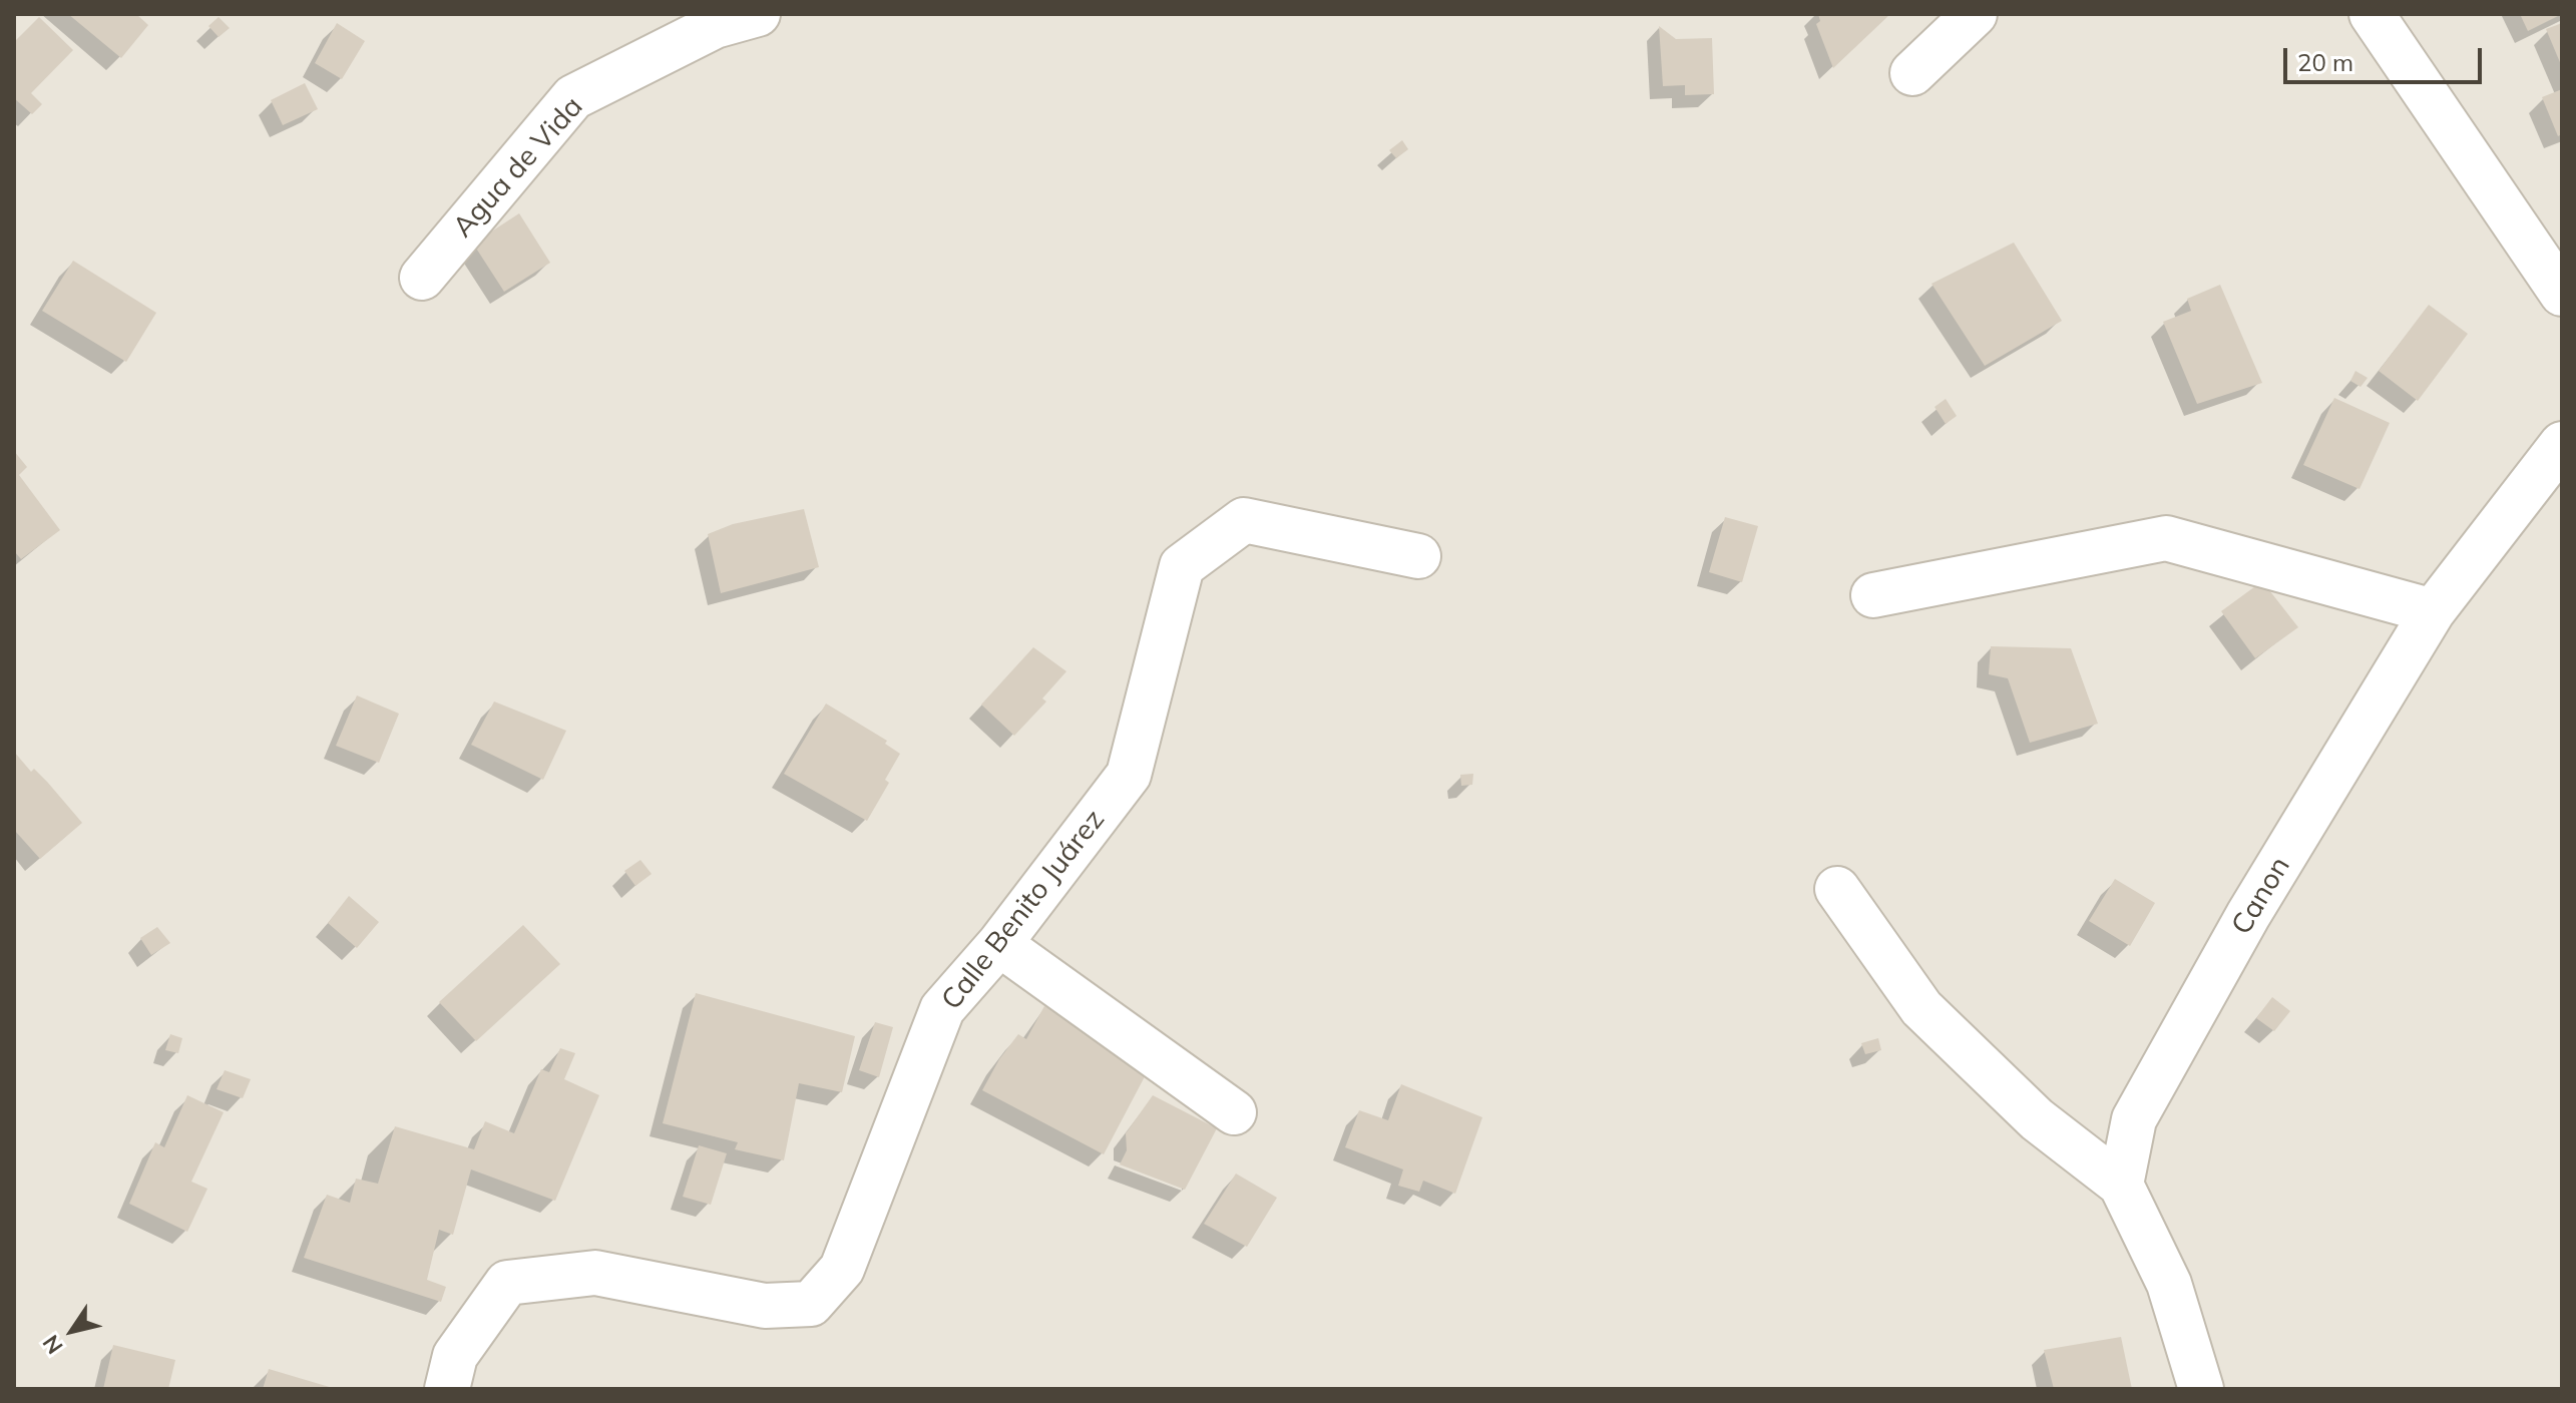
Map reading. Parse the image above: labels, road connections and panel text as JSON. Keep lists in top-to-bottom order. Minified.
{"streets":{"street":["Agua de Vida","Canon","Calle Benito Juárez"]},"scale_bar":"20 m","north":"bottom left"}
